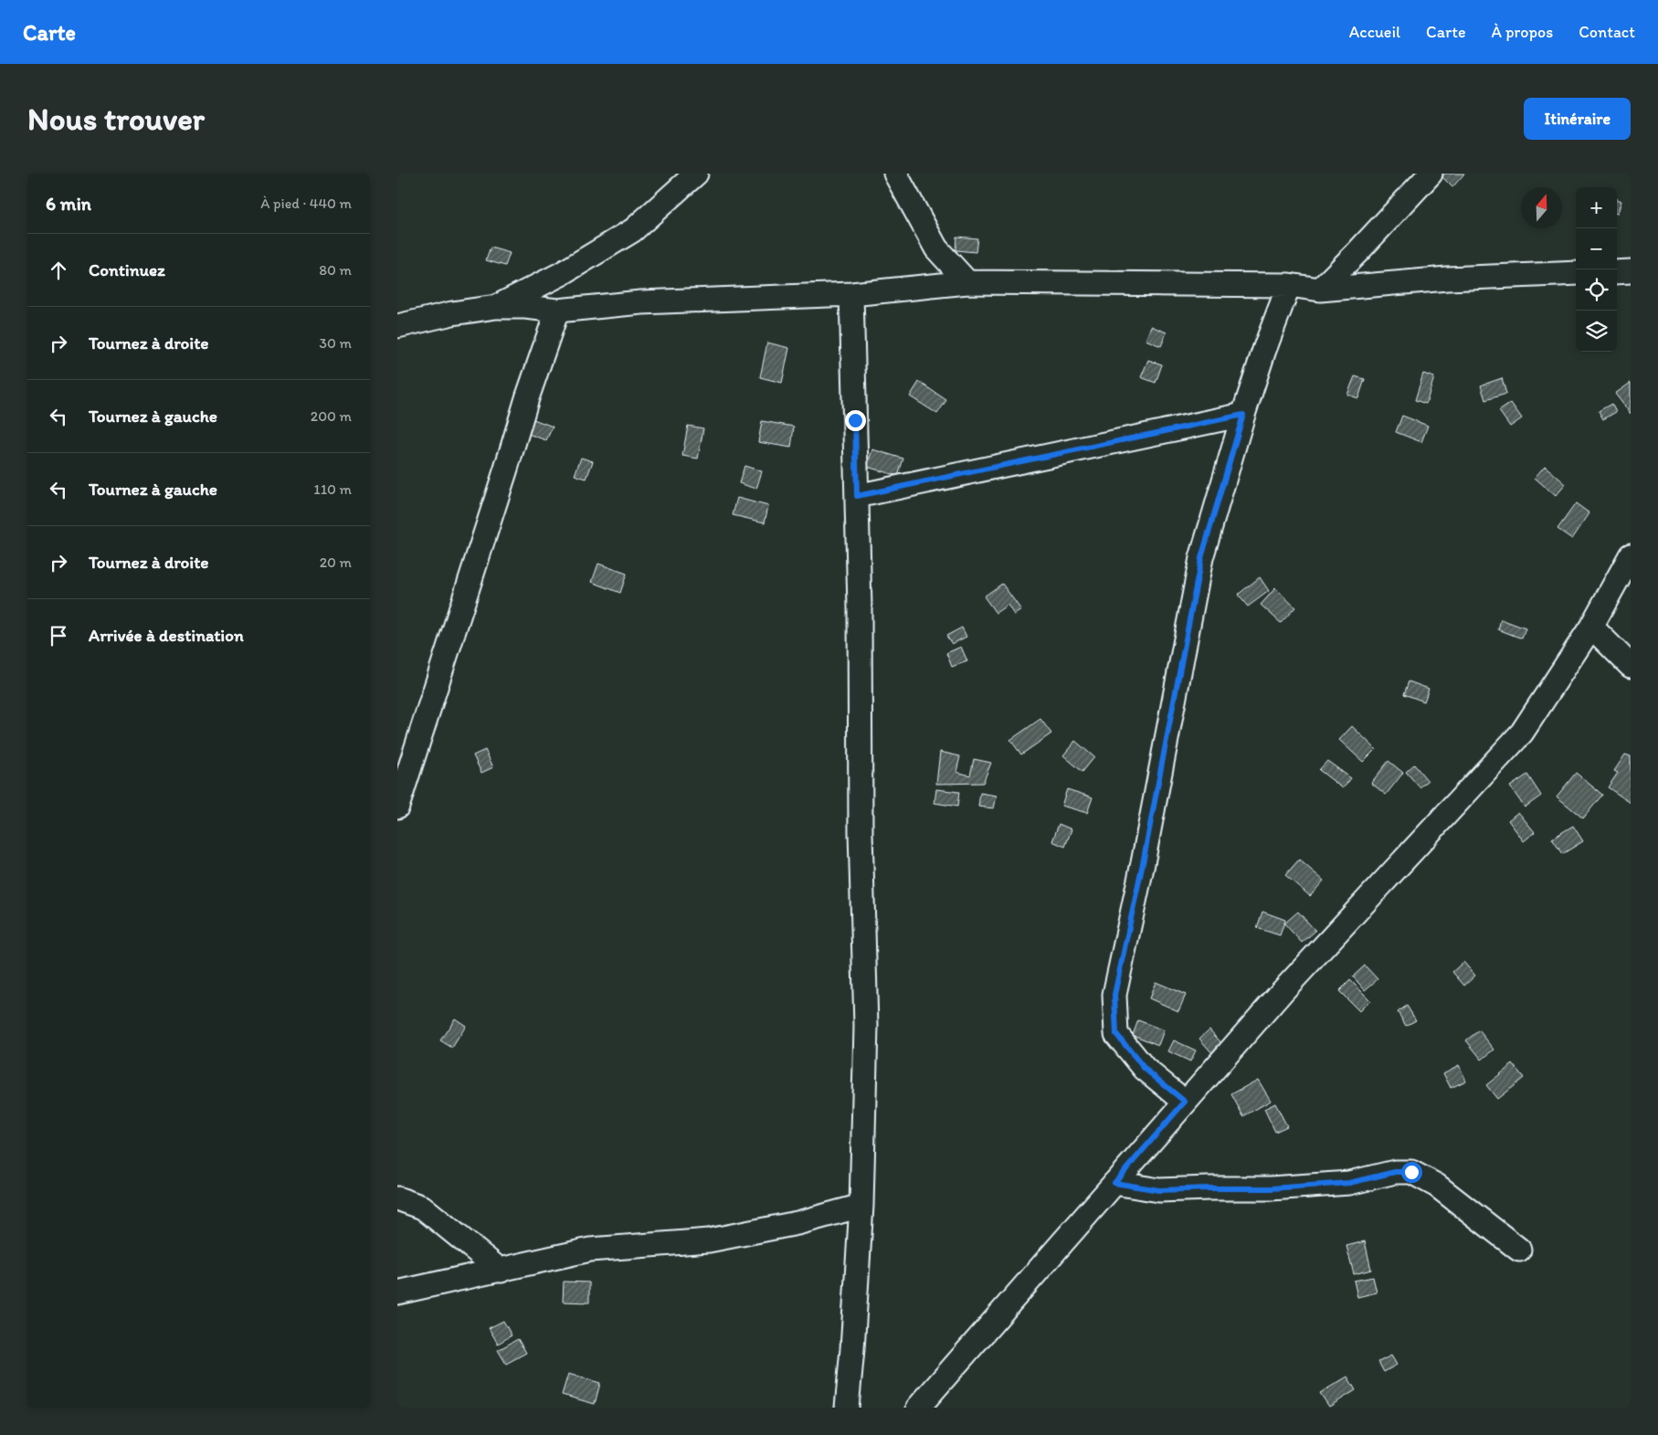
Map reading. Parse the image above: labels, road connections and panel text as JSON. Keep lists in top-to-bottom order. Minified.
{"north":"top","page":{"header":"Carte","nav":["Accueil","Carte","À propos","Contact"],"buttons":"Itinéraire","title":"Nous trouver","heading":["6 min","À pied · 440 m"],"map_buttons":["+","−"],"list":[["Continuez","80 m"],["Tournez à droite","30 m"],["Tournez à gauche","200 m"],["Tournez à gauche","110 m"],["Tournez à droite","20 m"],"Arrivée à destination"]}}
